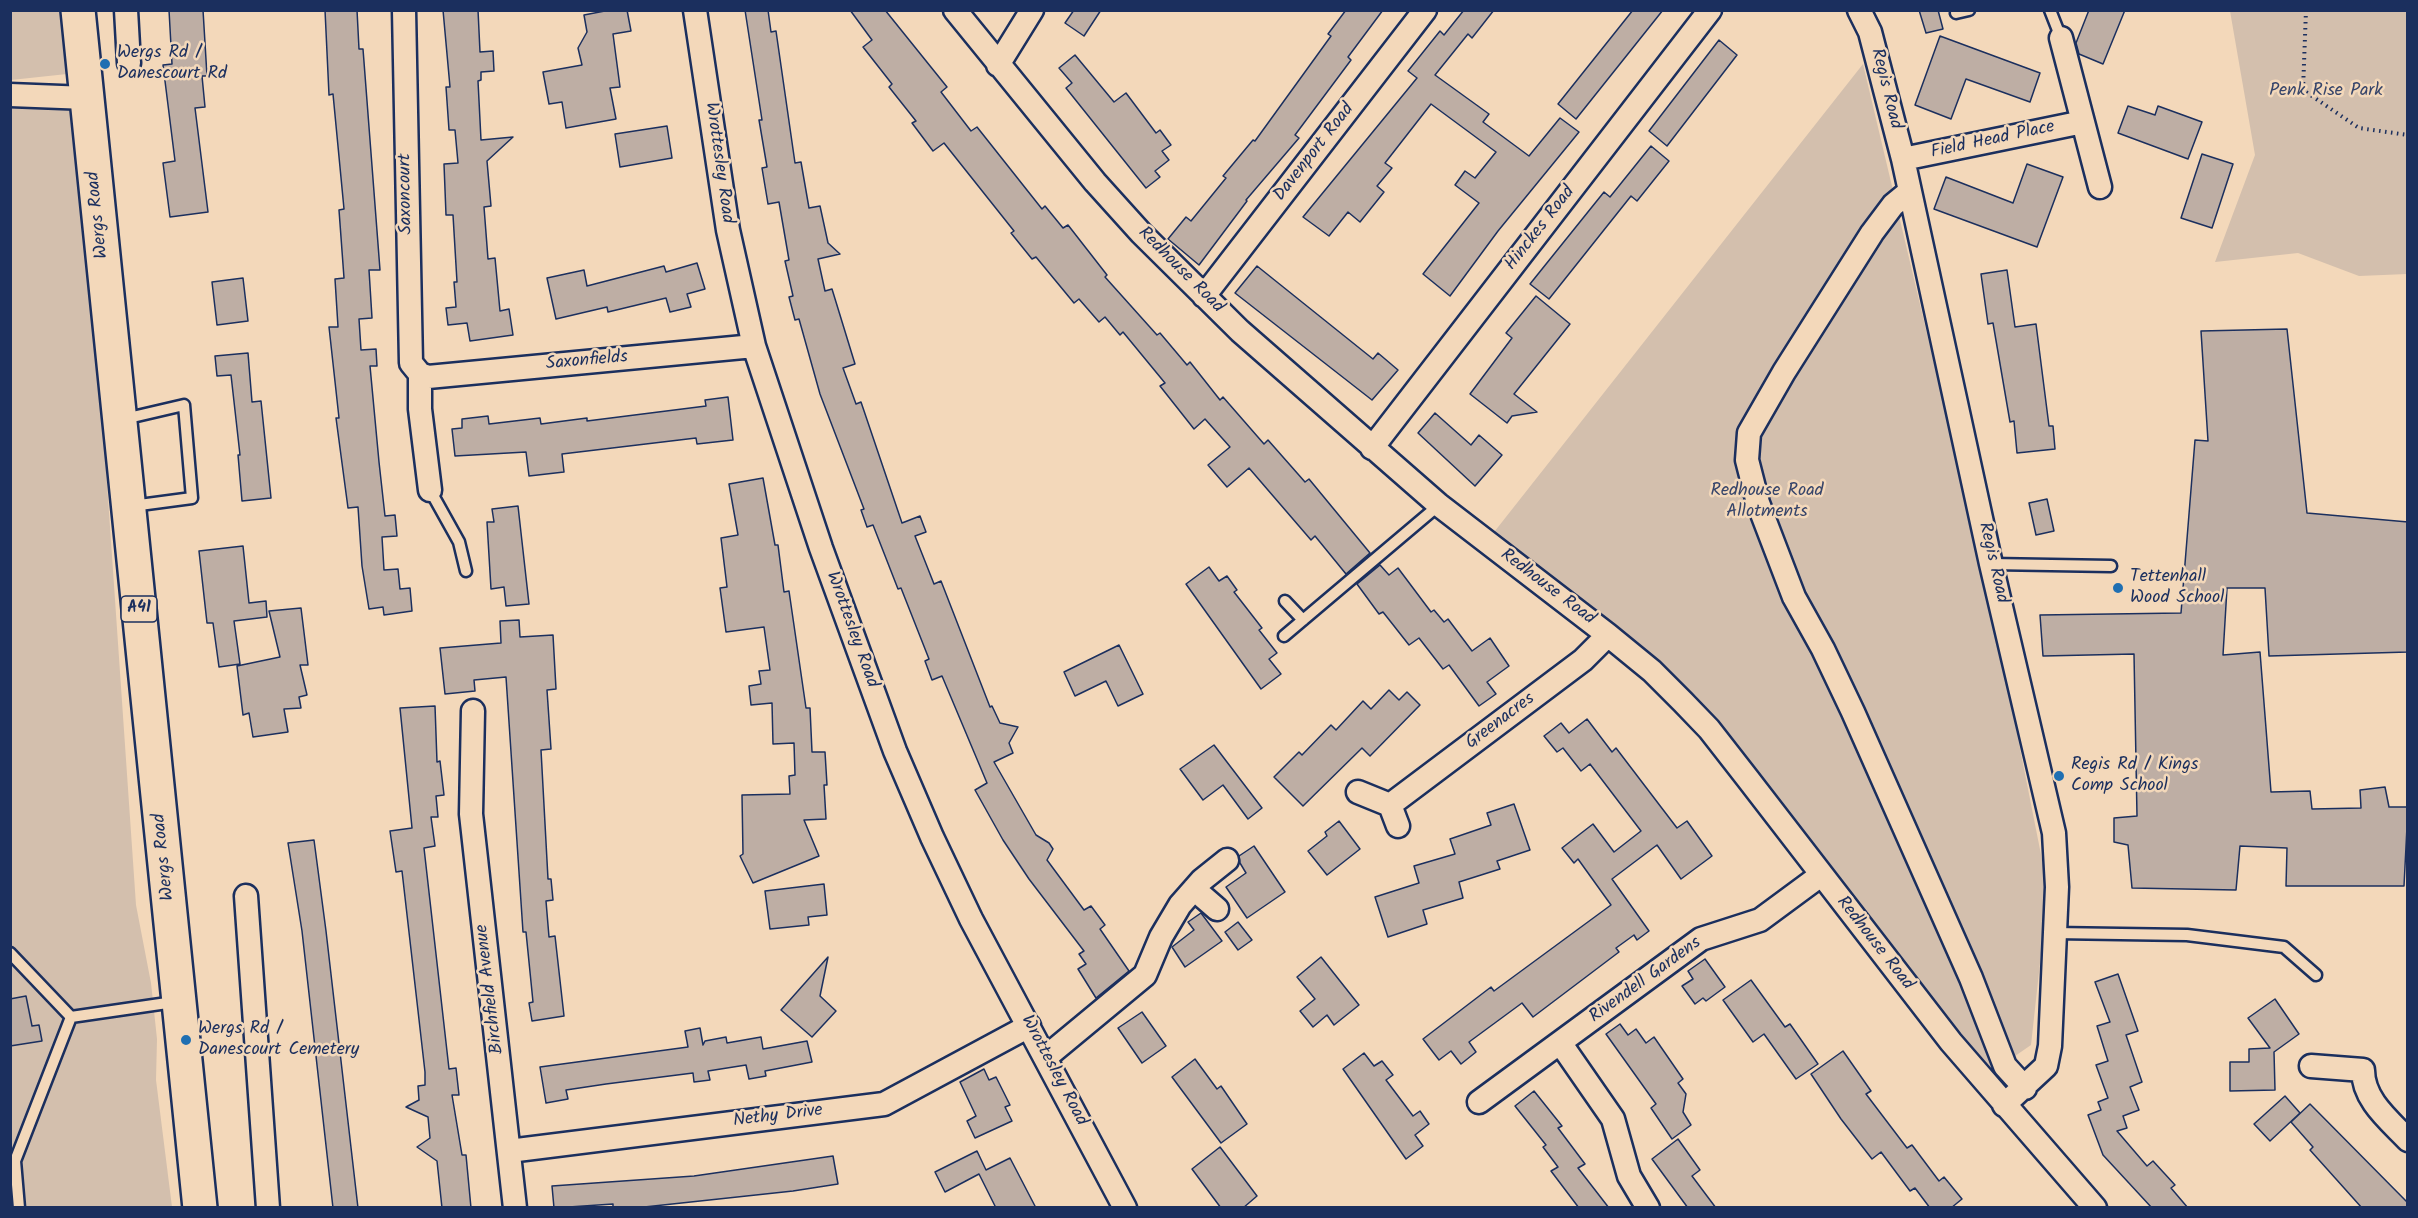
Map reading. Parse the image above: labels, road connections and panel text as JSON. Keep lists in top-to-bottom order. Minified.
{"streets":{"highway":["Wergs Road","A41"],"street":["Regis Road","Field Head Place","Davenport Road","Wrottesley Road","Saxoncourt","Hinckes Road","Redhouse Road","Saxonfields","Greenacres","Rivendell Gardens","Birchfield Avenue","Nethy Drive"]},"crossings":[["Regis Road","Field Head Place"],["Regis Road","Redhouse Road"],["Davenport Road","Redhouse Road"],["Wrottesley Road","Saxonfields"],["Wrottesley Road","Nethy Drive"],["Saxoncourt","Saxonfields"],["Hinckes Road","Redhouse Road"],["Redhouse Road","Greenacres"],["Redhouse Road","Rivendell Gardens"],["Birchfield Avenue","Nethy Drive"]],"parks":["Penk Rise Park","Redhouse Road Allotments"],"places":["Wergs Rd / Danescourt Rd","Tettenhall Wood School","Regis Rd / Kings Comp School","Wergs Rd / Danescourt Cemetery"]}
